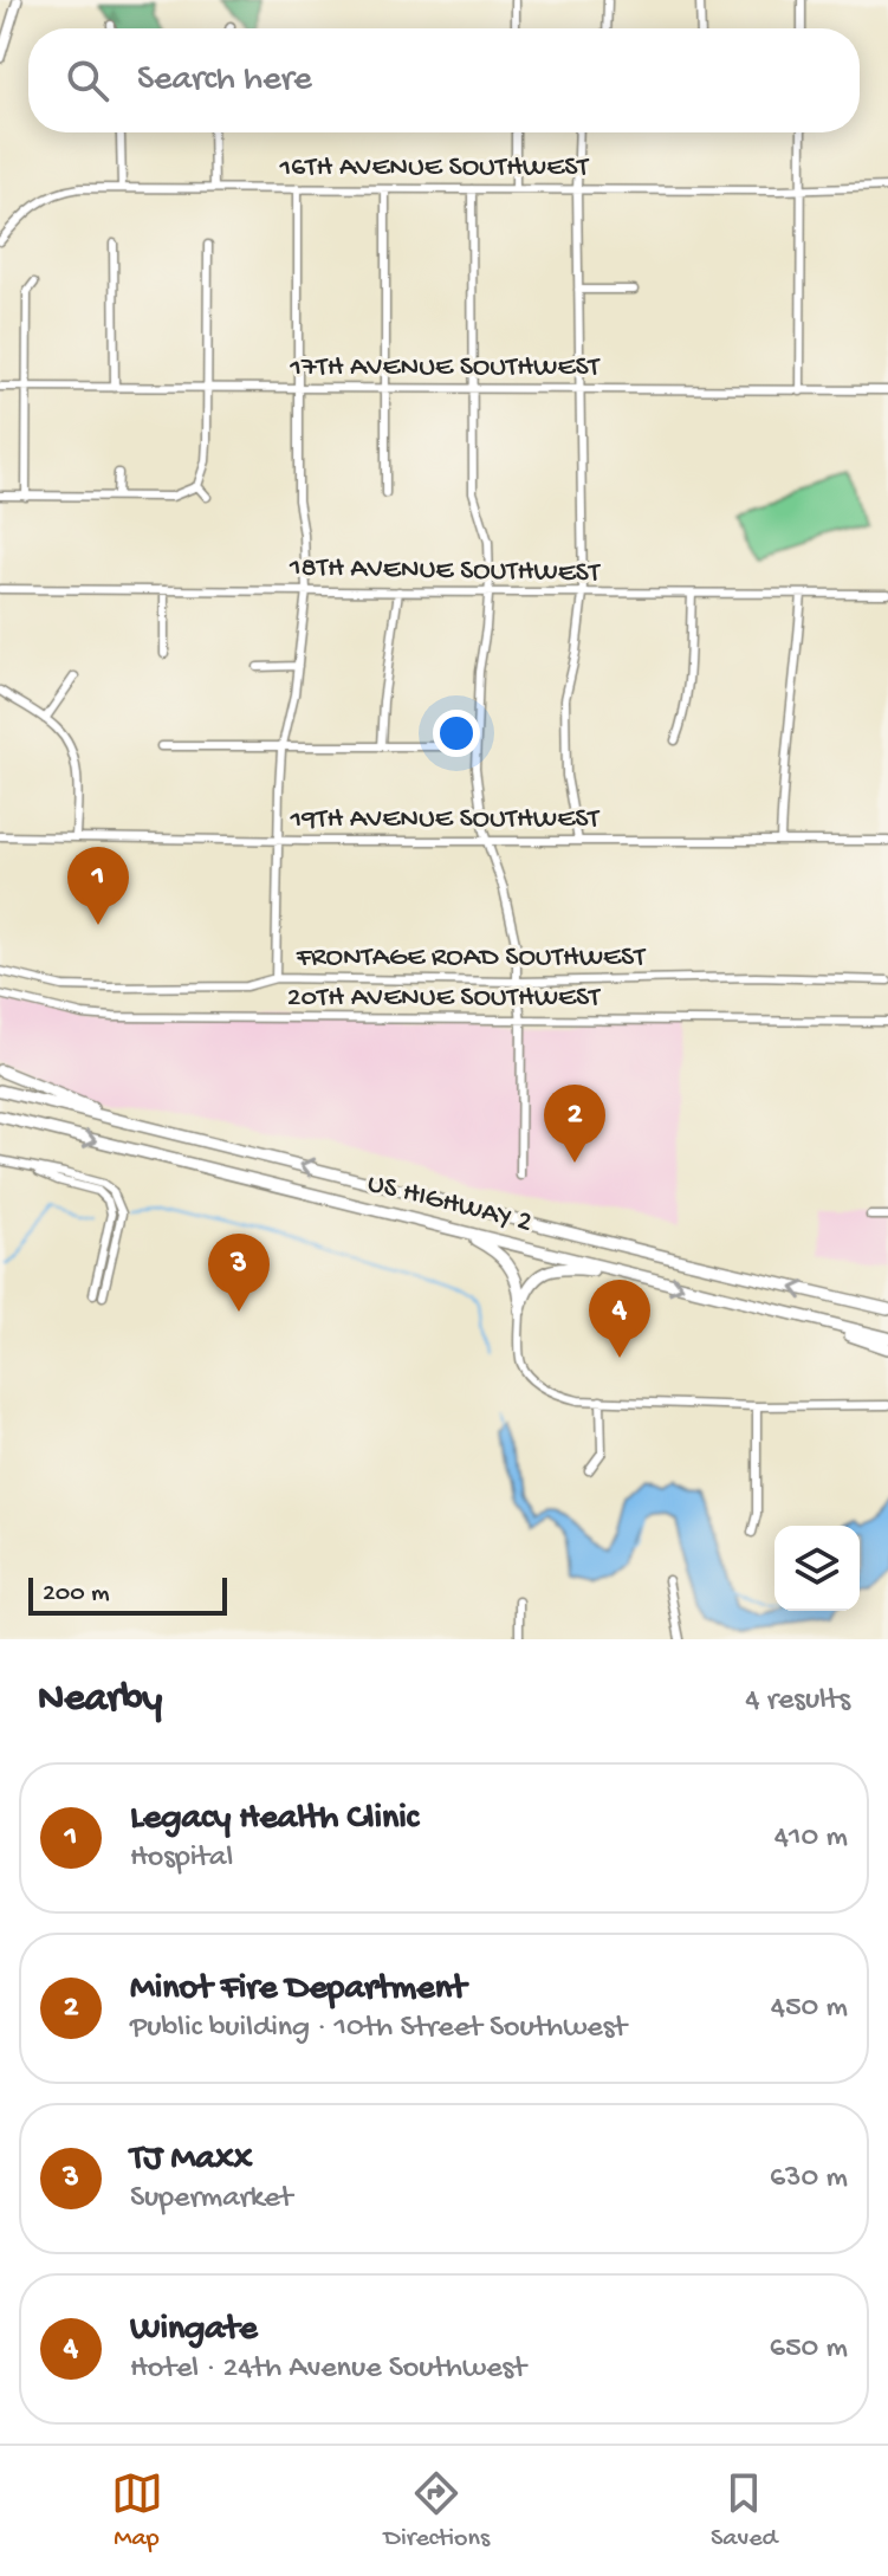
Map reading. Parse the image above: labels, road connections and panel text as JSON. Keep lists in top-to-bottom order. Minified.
{"streets":{"highway":["US HIGHWAY 2"],"street":["16TH AVENUE SOUTHWEST","17TH AVENUE SOUTHWEST","18TH AVENUE SOUTHWEST","19TH AVENUE SOUTHWEST","FRONTAGE ROAD SOUTHWEST","20TH AVENUE SOUTHWEST"]},"scale_bar":"200 m","page":{"search":"Search here","pins":["1","2","3","4"],"scale":"200 m","heading":["Nearby","4 results"],"list":[{"mark":"1","name":"Legacy Health Clinic","note":"Hospital","value":"410 m"},{"mark":"2","name":"Minot Fire Department","note":"Public building · 10th Street Southwest","value":"450 m"},{"mark":"3","name":"TJ Maxx","note":"Supermarket","value":"630 m"},{"mark":"4","name":"Wingate","note":"Hotel · 24th Avenue Southwest","value":"650 m"}],"nav":["Map","Directions","Saved"]}}
